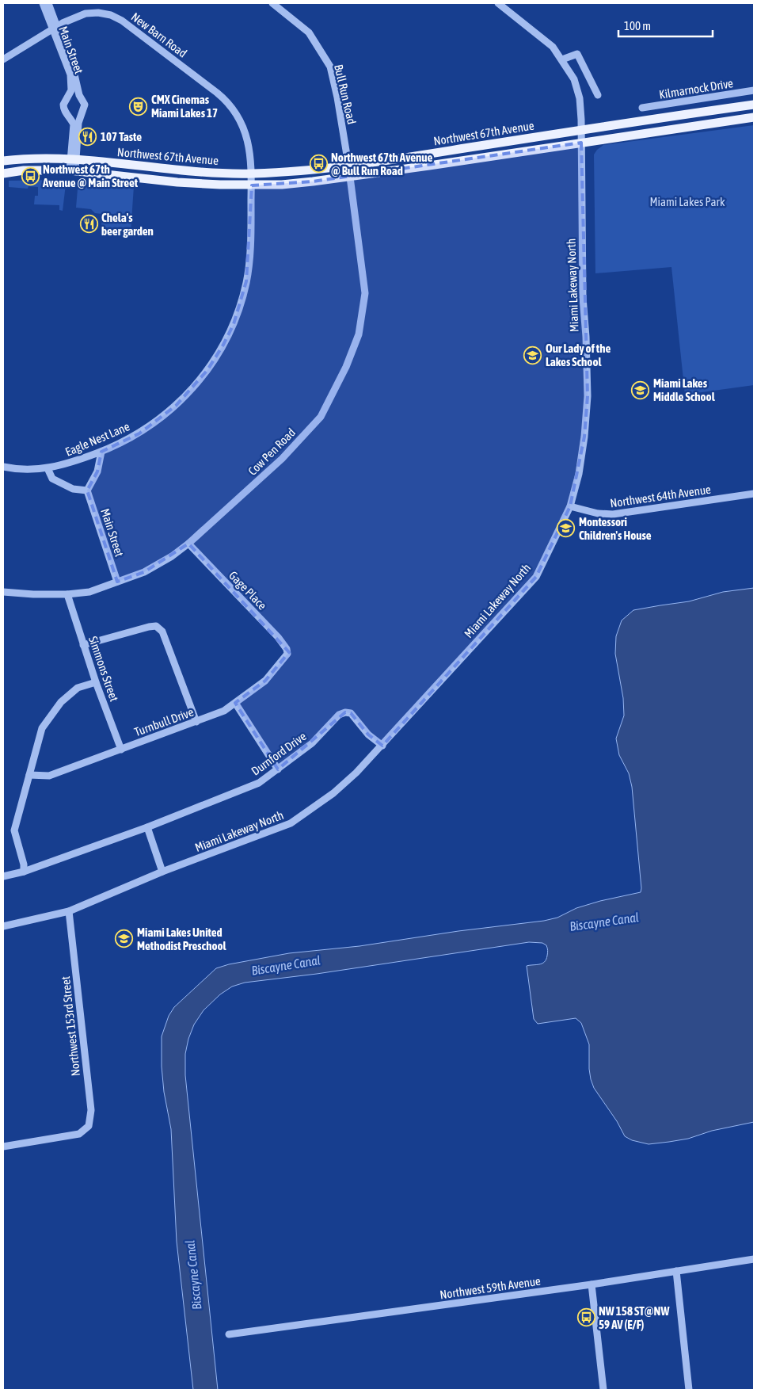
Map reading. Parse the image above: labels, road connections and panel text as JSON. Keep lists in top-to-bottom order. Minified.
{"streets":{"main road":["Northwest 67th Avenue"],"street":["New Barn Road","Main Street","Kilmarnock Drive","Bull Run Road","Miami Lakeway North","Eagle Nest Lane","Cow Pen Road","Northwest 64th Avenue","Gage Place","Simmons Street","Turnbull Drive","Durnford Drive","Northwest 153rd Street","Northwest 59th Avenue"]},"crossings":[["New Barn Road","Main Street"],["New Barn Road","Northwest 67th Avenue"],["New Barn Road","Eagle Nest Lane"],["Main Street","Northwest 67th Avenue"],["Main Street","Cow Pen Road"],["Bull Run Road","Northwest 67th Avenue"],["Bull Run Road","Cow Pen Road"],["Northwest 67th Avenue","Miami Lakeway North"],["Northwest 67th Avenue","Eagle Nest Lane"],["Northwest 67th Avenue","Cow Pen Road"],["Miami Lakeway North","Northwest 64th Avenue"],["Miami Lakeway North","Durnford Drive"],["Miami Lakeway North","Northwest 153rd Street"],["Cow Pen Road","Gage Place"],["Cow Pen Road","Simmons Street"],["Gage Place","Turnbull Drive"],["Simmons Street","Turnbull Drive"]],"water":["Biscayne Canal"],"parks":["Miami Lakes Park"],"places":{"theatre":["CMX Cinemas Miami Lakes 17"],"restaurant":["107 Taste","Chela's beer garden"],"bus stop":["Northwest 67th Avenue @ Bull Run Road","Northwest 67th Avenue @ Main Street","NW 158 ST@NW 59 AV (E/F)"],"school or university":["Our Lady of the Lakes School","Miami Lakes Middle School","Montessori Children's House","Miami Lakes United Methodist Preschool"]},"scale_bar":"100 m"}
